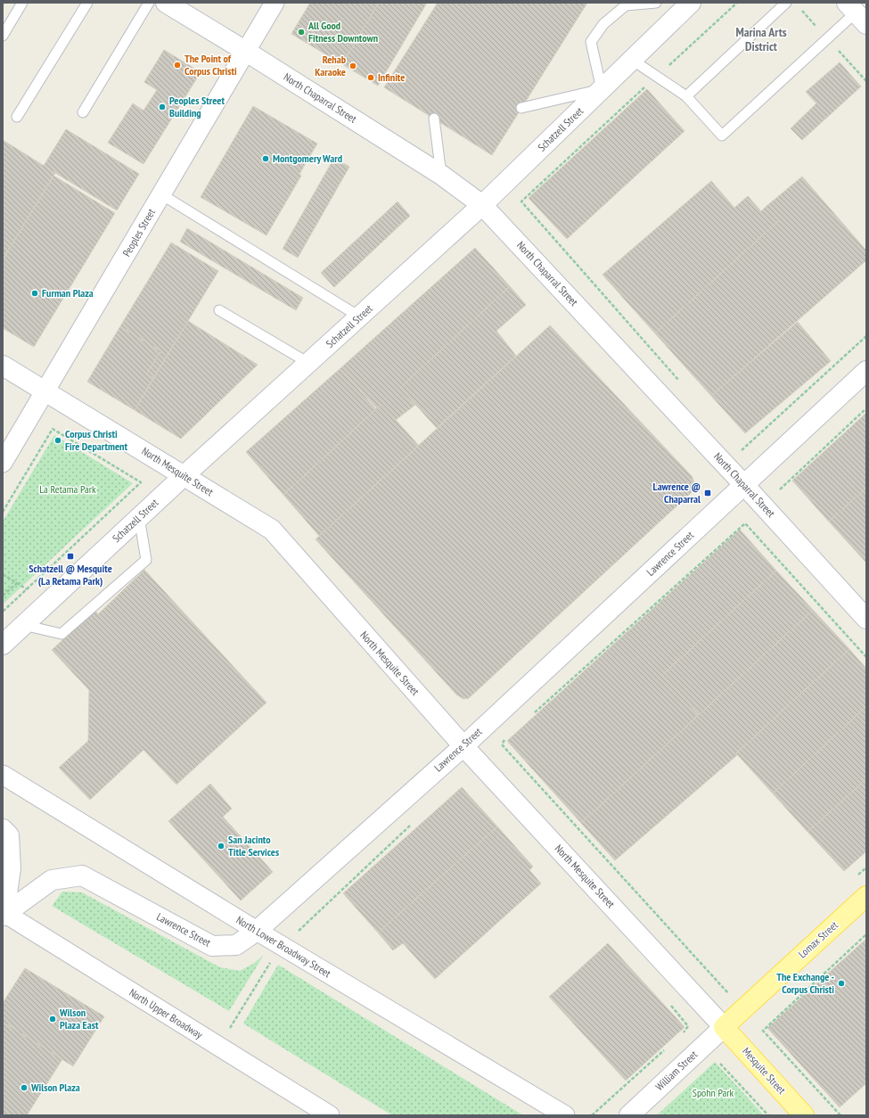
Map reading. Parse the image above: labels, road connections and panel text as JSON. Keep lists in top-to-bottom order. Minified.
{"streets":{"main road":["North Chaparral Street","Schatzell Street","North Mesquite Street","Lawrence Street","Lomax Street","William Street","Mesquite Street"],"street":["Peoples Street","North Lower Broadway Street","North Upper Broadway"]},"crossings":[["North Chaparral Street","Schatzell Street"],["North Chaparral Street","Peoples Street"],["North Chaparral Street","Lawrence Street"],["Schatzell Street","North Mesquite Street"],["Peoples Street","North Mesquite Street"],["North Mesquite Street","Lawrence Street"],["North Mesquite Street","Lomax Street"],["North Mesquite Street","William Street"],["North Mesquite Street","Mesquite Street"],["Lawrence Street","North Lower Broadway Street"],["Lawrence Street","North Upper Broadway"],["Lomax Street","William Street"],["Lomax Street","Mesquite Street"],["William Street","Mesquite Street"]],"districts":["Marina Arts District"],"parks":["La Retama Park","Spohn Park"],"places":{"other":["All Good Fitness Downtown","The Point of Corpus Christi","Rehab Karaoke","Infinite","Peoples Street Building","Montgomery Ward","Furman Plaza","Corpus Christi Fire Department","San Jacinto Title Services","The Exchange - Corpus Christi","Wilson Plaza East","Wilson Plaza"],"transit":["Lawrence @ Chaparral","Schatzell @ Mesquite (La Retama Park)"]}}
